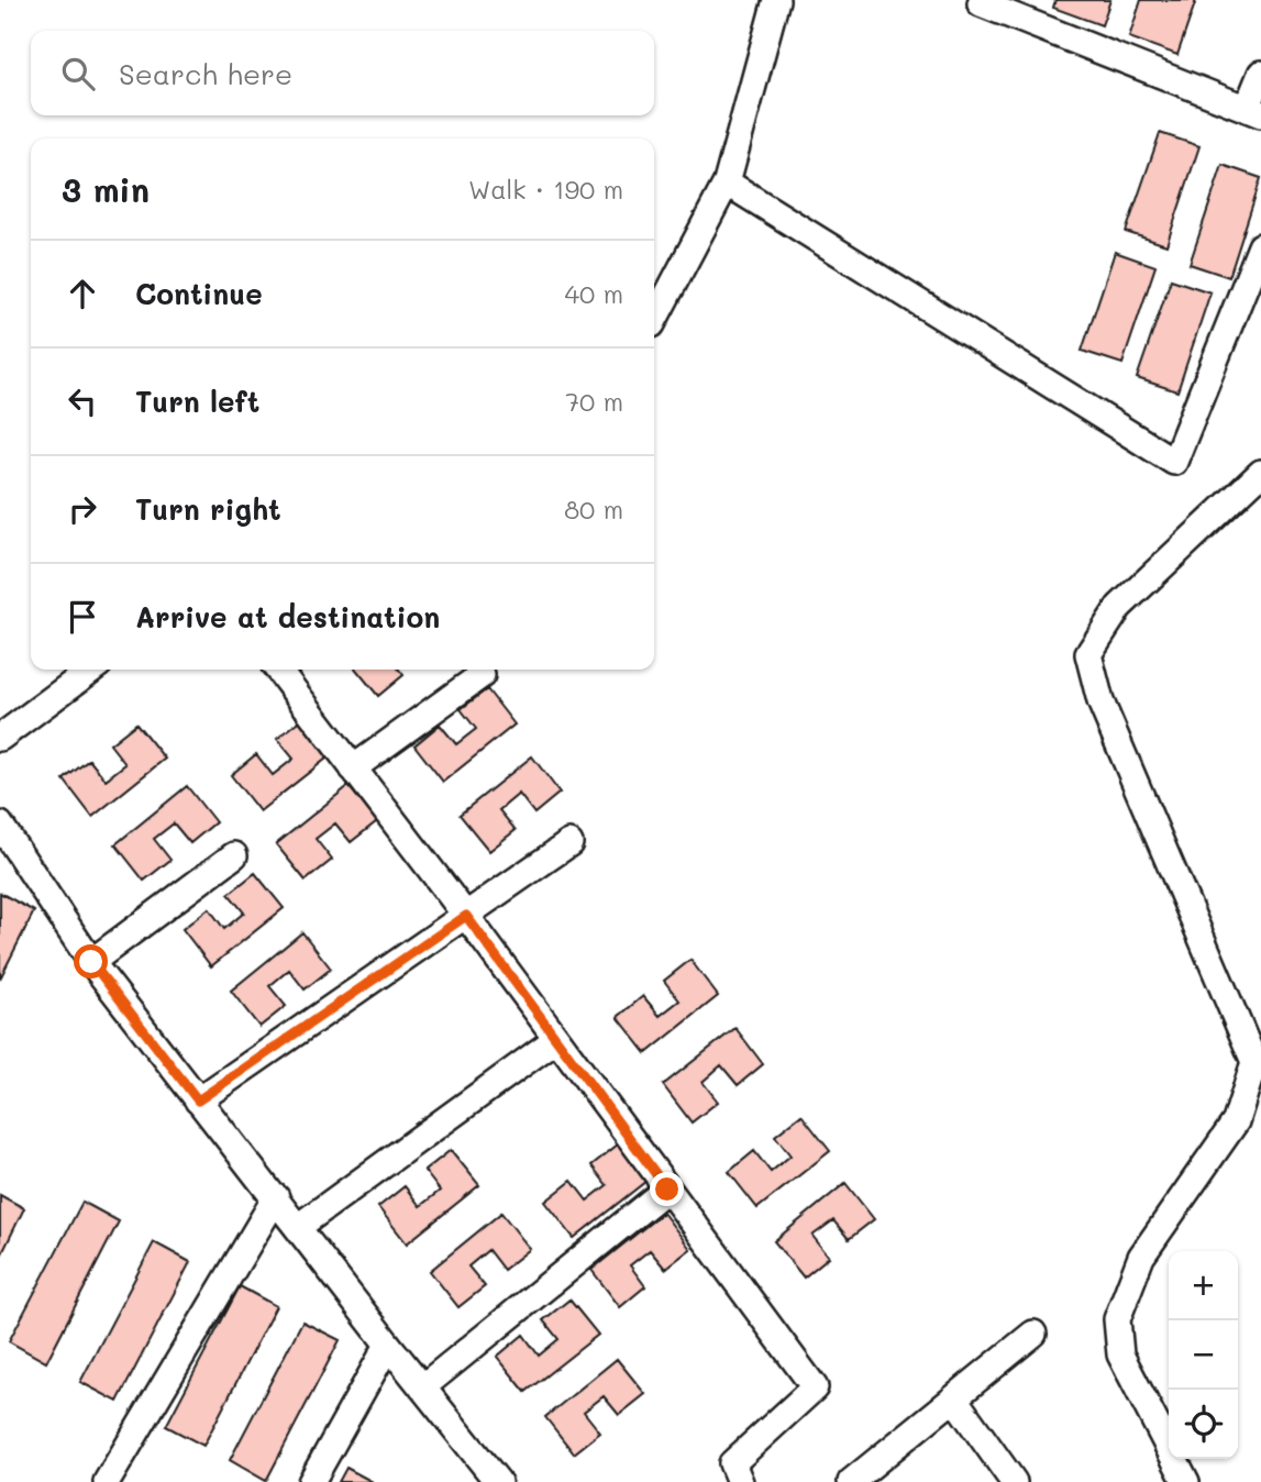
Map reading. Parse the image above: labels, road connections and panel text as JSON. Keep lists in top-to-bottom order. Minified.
{"page":{"search":"Search here","heading":["3 min","Walk · 190 m"],"list":[["Continue","40 m"],["Turn left","70 m"],["Turn right","80 m"],"Arrive at destination"],"map_buttons":["+","−"]}}
